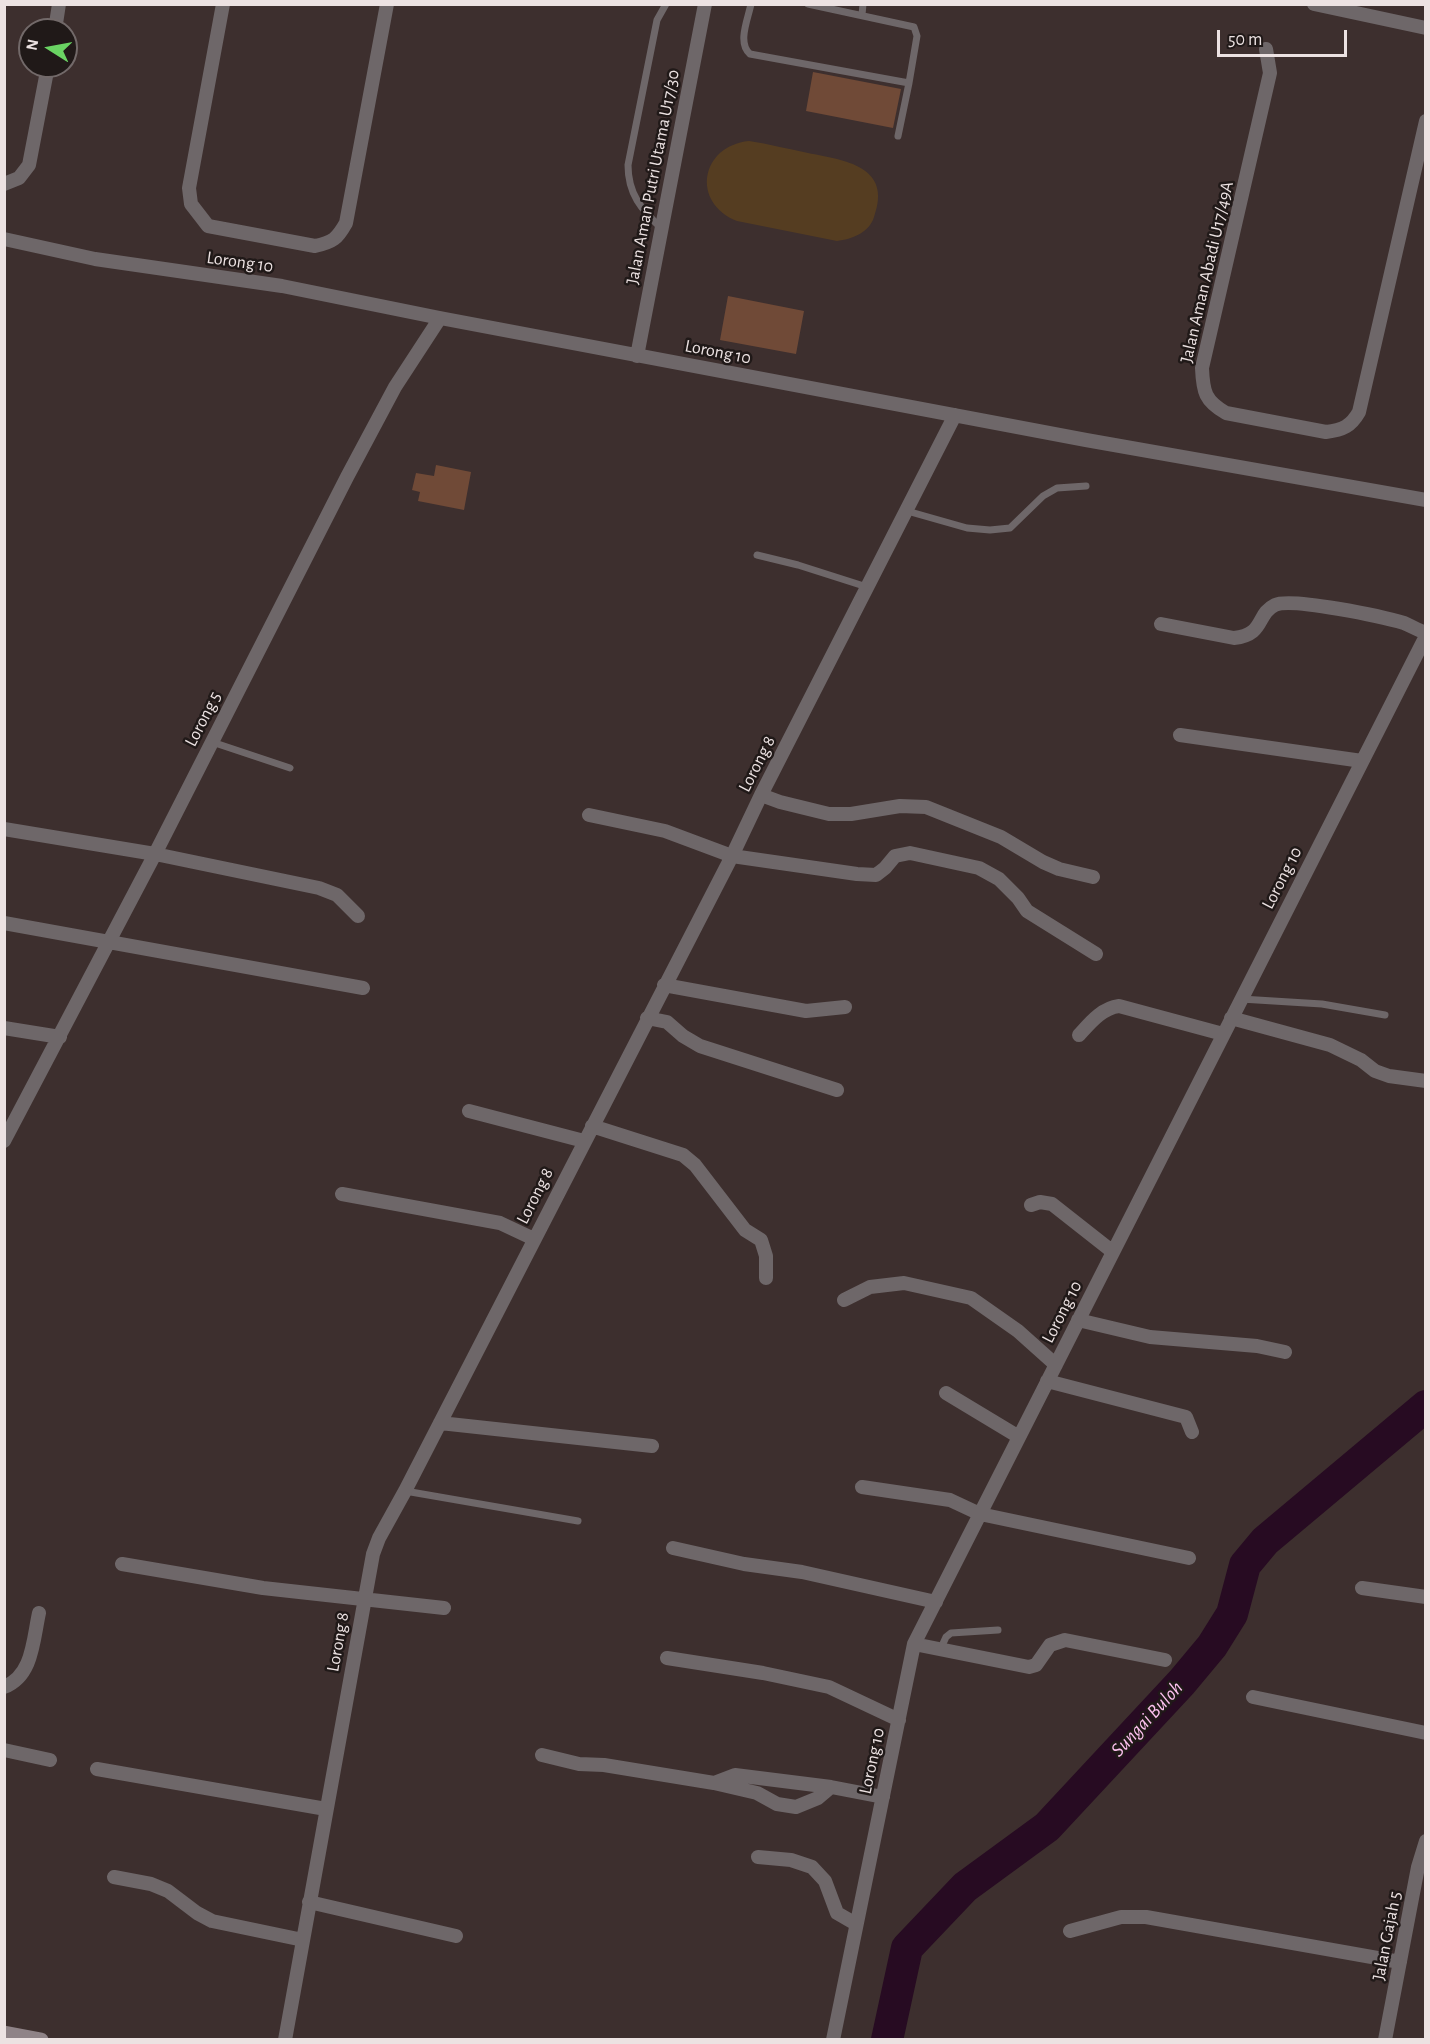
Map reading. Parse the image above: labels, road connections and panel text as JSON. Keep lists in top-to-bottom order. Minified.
{"streets":{"street":["Jalan Aman Putri Utama U17/30","Lorong 10","Jalan Aman Abadi U17/49A","Lorong 5","Lorong 8","Jalan Gajah 5"]},"crossings":[["Jalan Aman Putri Utama U17/30","Lorong 10"],["Lorong 10","Lorong 5"],["Lorong 10","Lorong 8"]],"water":["Sungai Buloh"],"scale_bar":"50 m","north":"left"}
